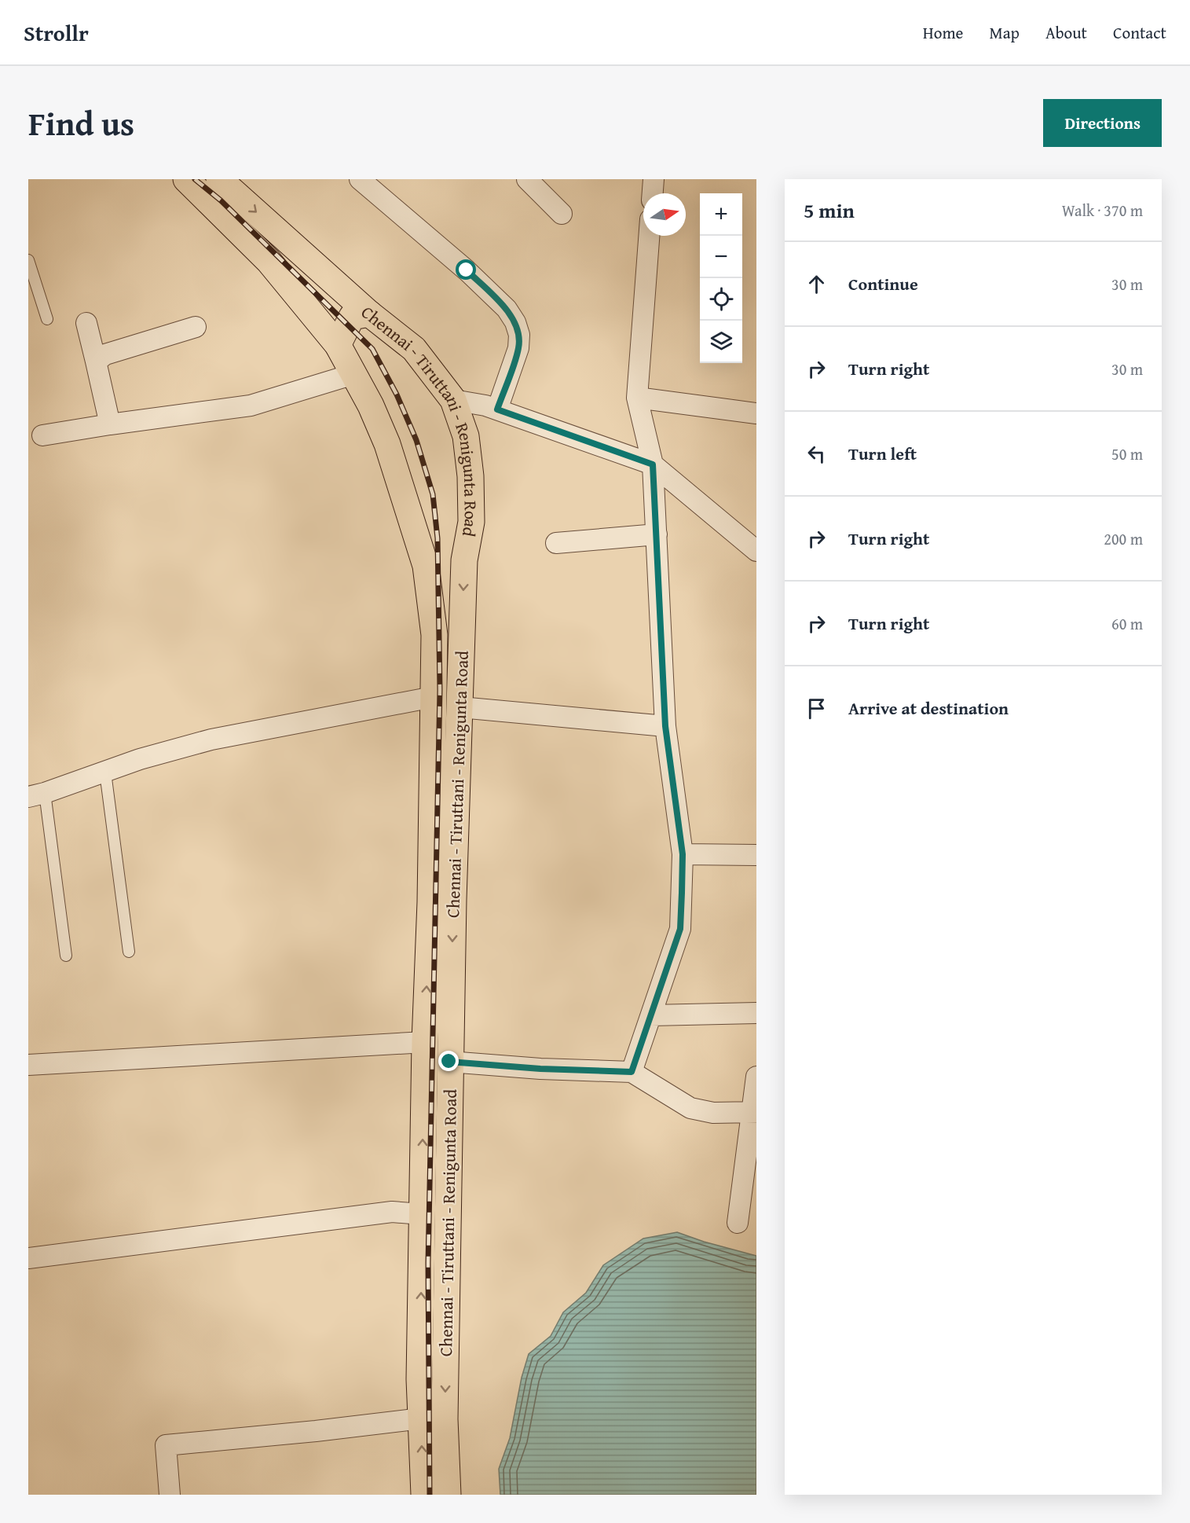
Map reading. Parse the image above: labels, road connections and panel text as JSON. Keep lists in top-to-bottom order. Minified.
{"streets":{"highway":["Chennai - Tiruttani - Renigunta Road"]},"north":"right","page":{"header":"Strollr","nav":["Home","Map","About","Contact"],"title":"Find us","buttons":"Directions","heading":["5 min","Walk · 370 m"],"map_buttons":["+","−"],"list":[["Continue","30 m"],["Turn right","30 m"],["Turn left","50 m"],["Turn right","200 m"],["Turn right","60 m"],"Arrive at destination"]}}
